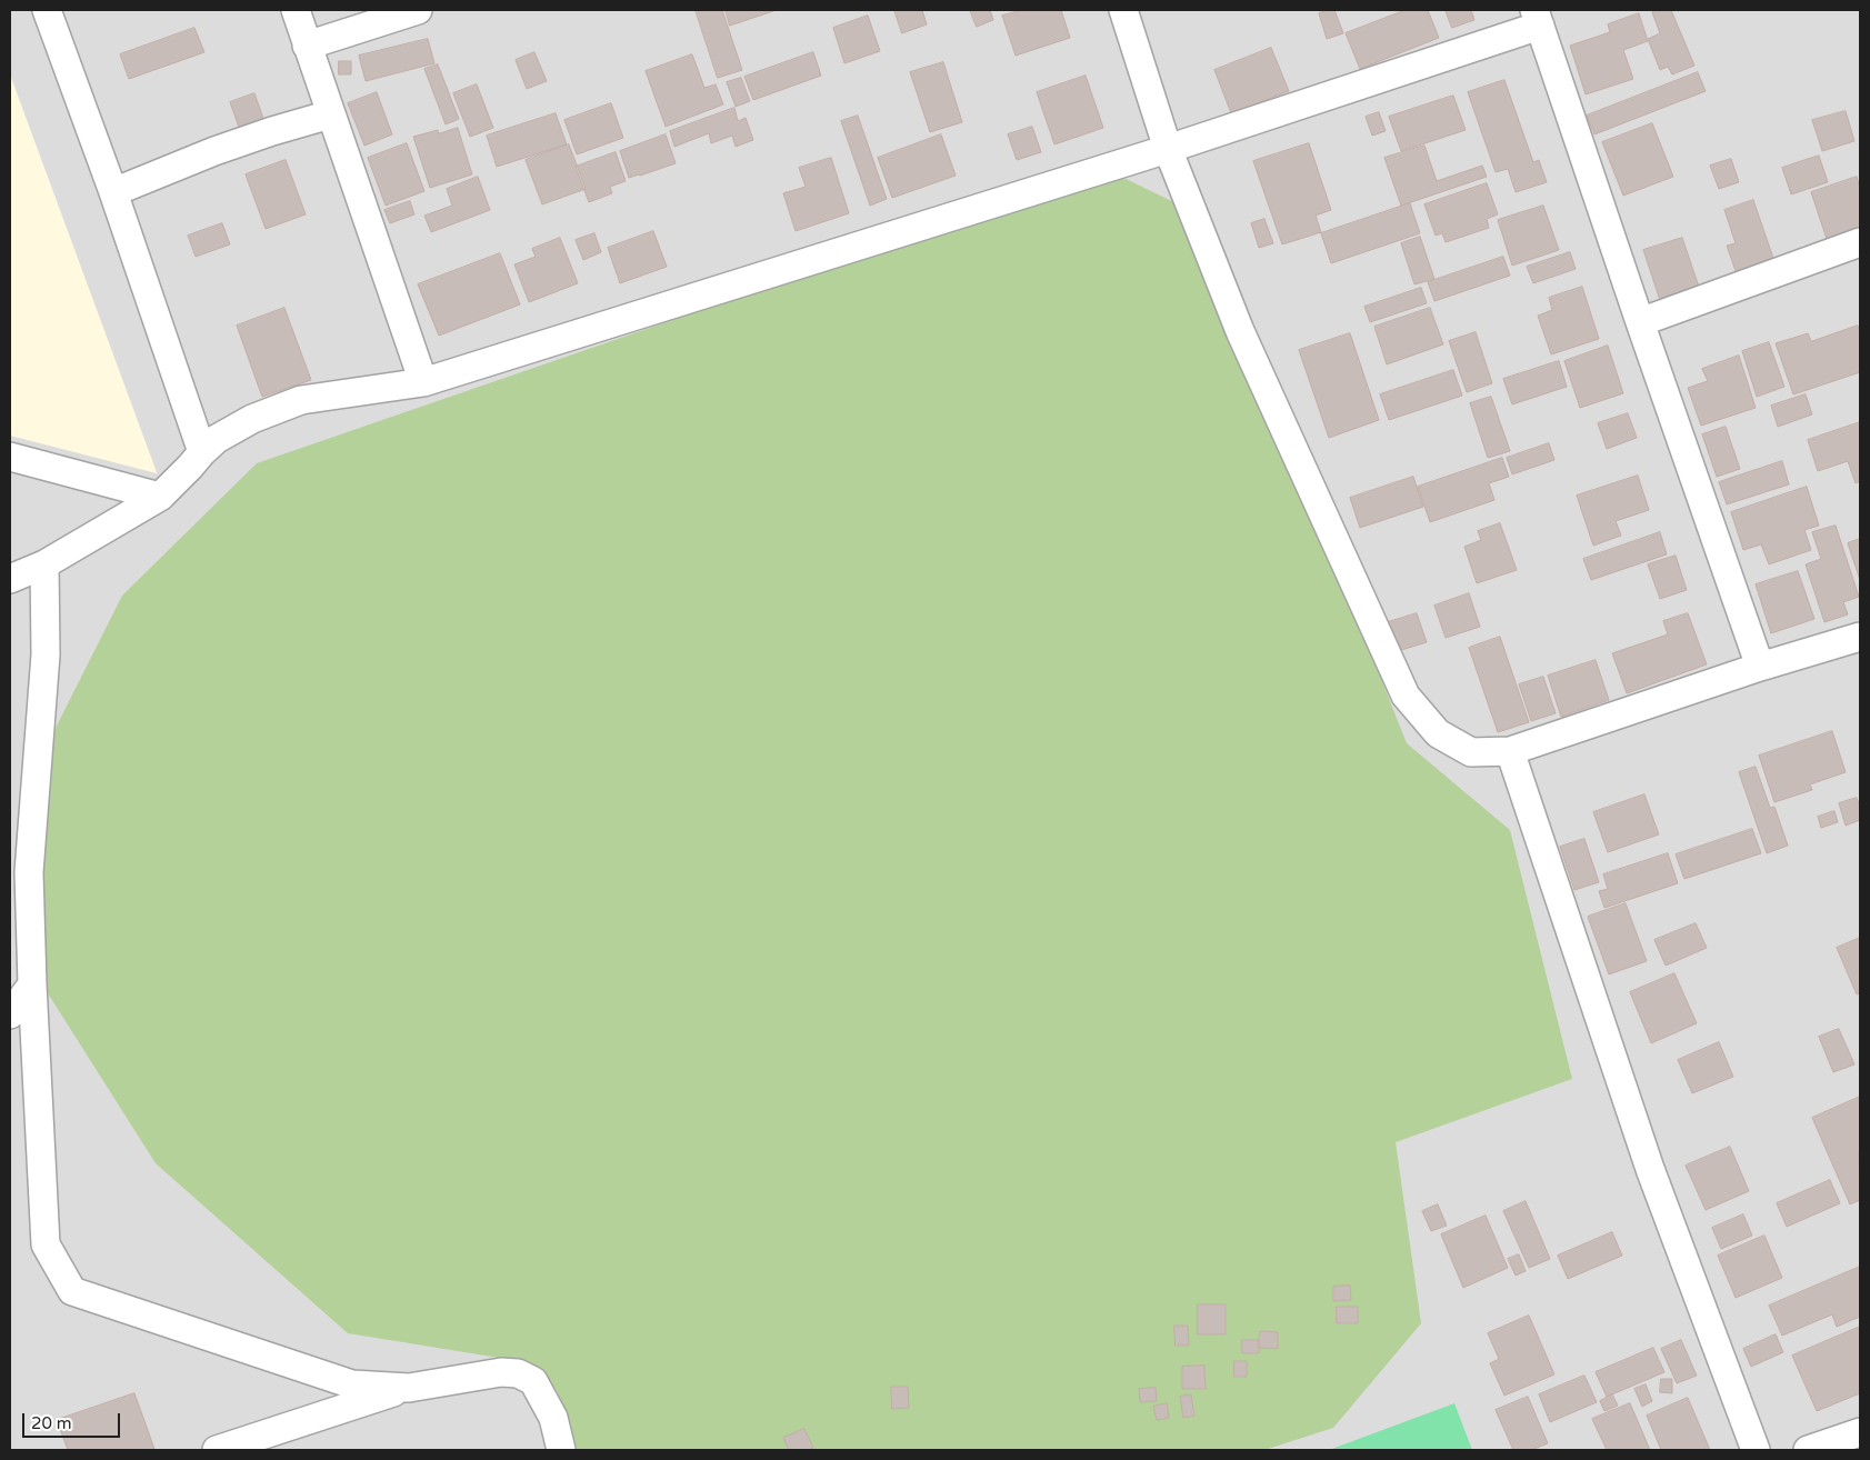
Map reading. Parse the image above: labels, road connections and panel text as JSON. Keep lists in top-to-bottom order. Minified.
{"scale_bar":"20 m"}
